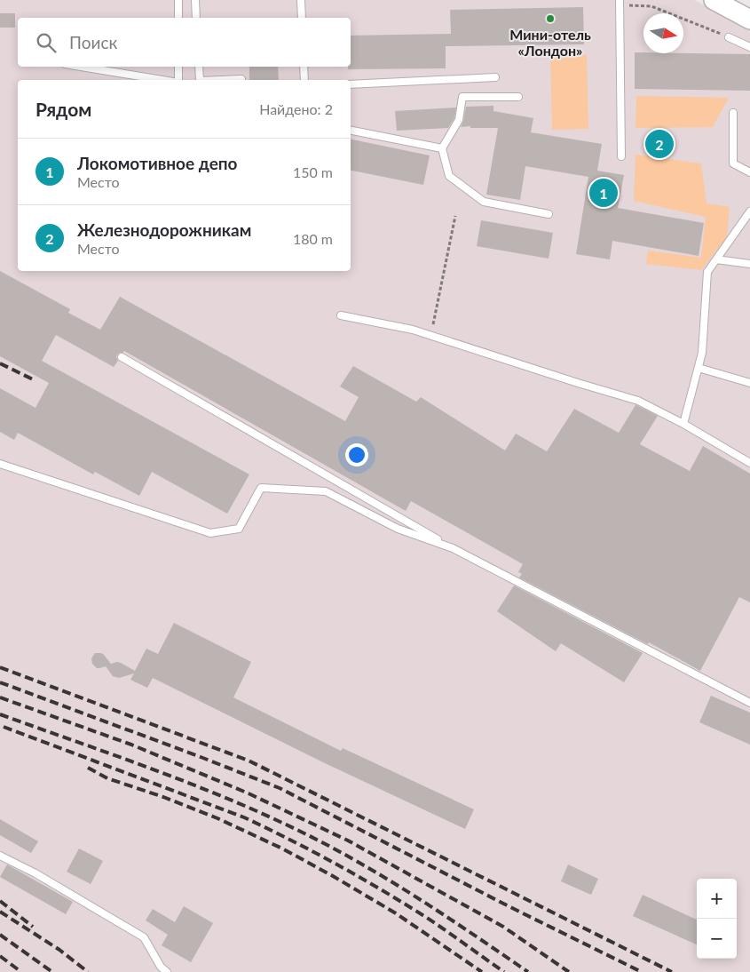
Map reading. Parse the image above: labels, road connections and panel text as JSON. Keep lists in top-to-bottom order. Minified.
{"places":["Мини-отель «Лондон»"],"north":"right","page":{"search":"Поиск","heading":["Рядом","Найдено: 2"],"pins":["2","1"],"list":[{"mark":"1","name":"Локомотивное депо","note":"Место","value":"150 m"},{"mark":"2","name":"Железнодорожникам","note":"Место","value":"180 m"}],"map_buttons":["+","−"]}}
